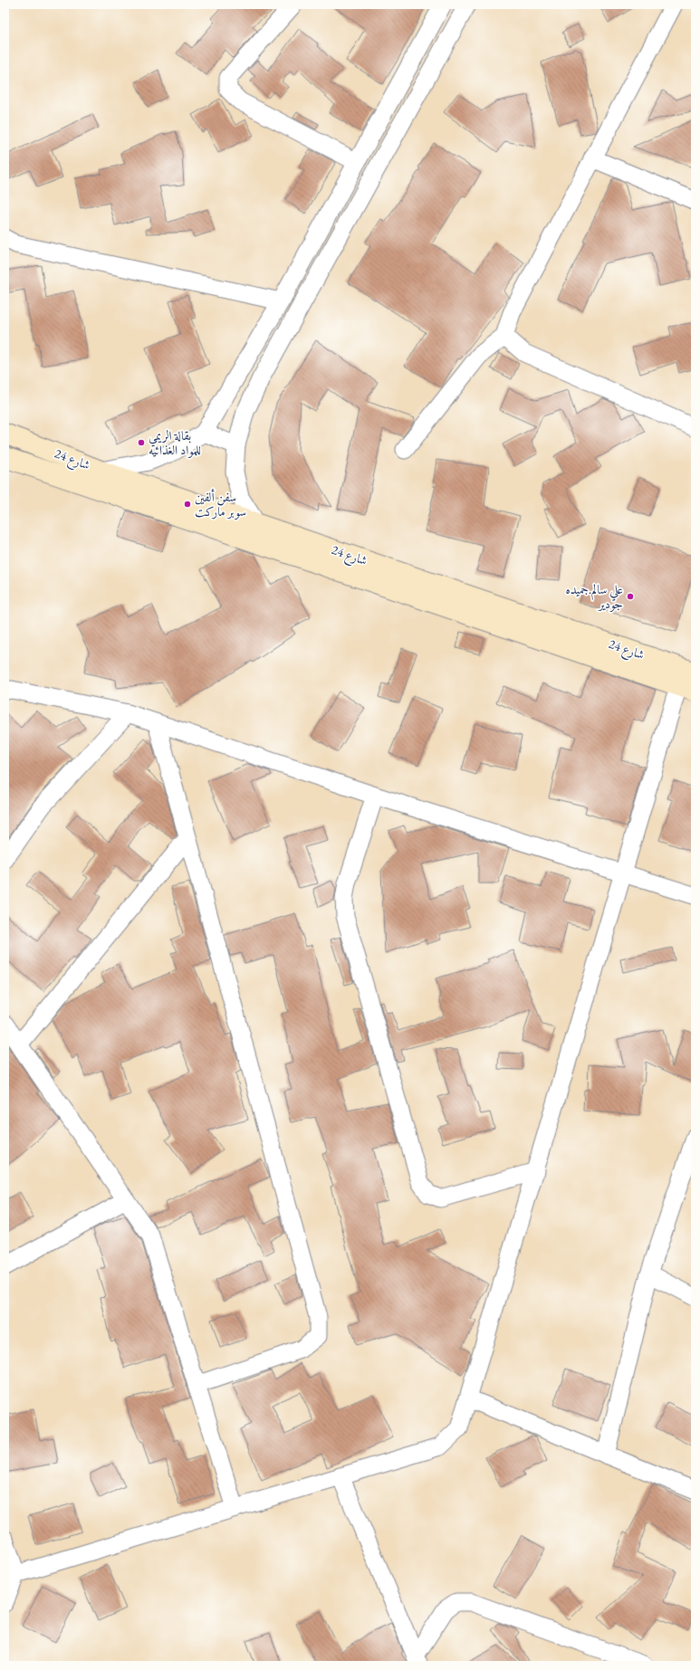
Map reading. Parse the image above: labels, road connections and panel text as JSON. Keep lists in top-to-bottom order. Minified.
{"streets":{"street":["شارع 24"]},"places":["بقالة الريمي للمواد الغذائيه","سفن ألفين سوبر ماركت","علي سالم.جميده جودير"]}
